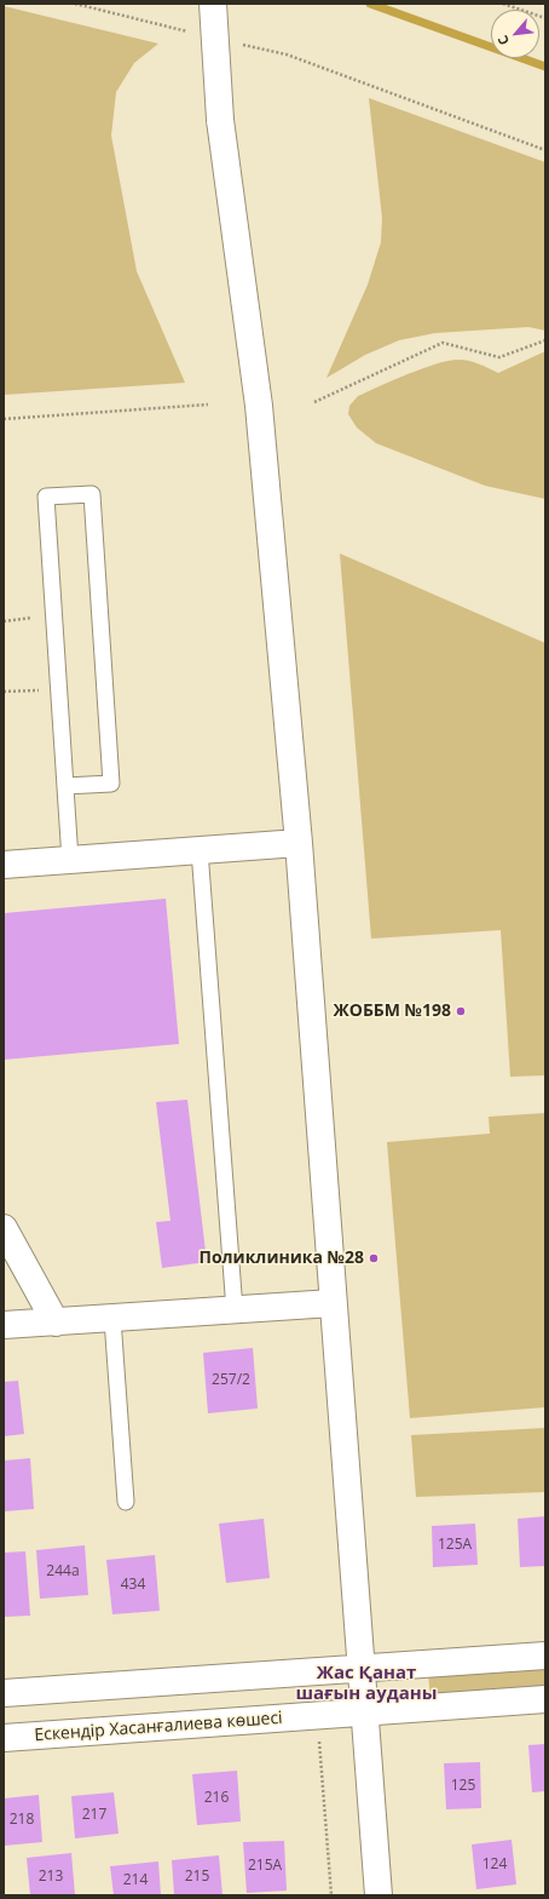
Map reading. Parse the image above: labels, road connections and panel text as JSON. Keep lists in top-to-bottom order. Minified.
{"streets":{"street":["Ескендір Хасанғалиева көшесі"]},"districts":["Жас Қанат шағын ауданы"],"places":["ЖОББМ №198","Поликлиника №28"],"house_numbers":["257/2","125А","244а","434","125","216","217","218","124","215А","213","215","214"],"north":"bottom left"}
